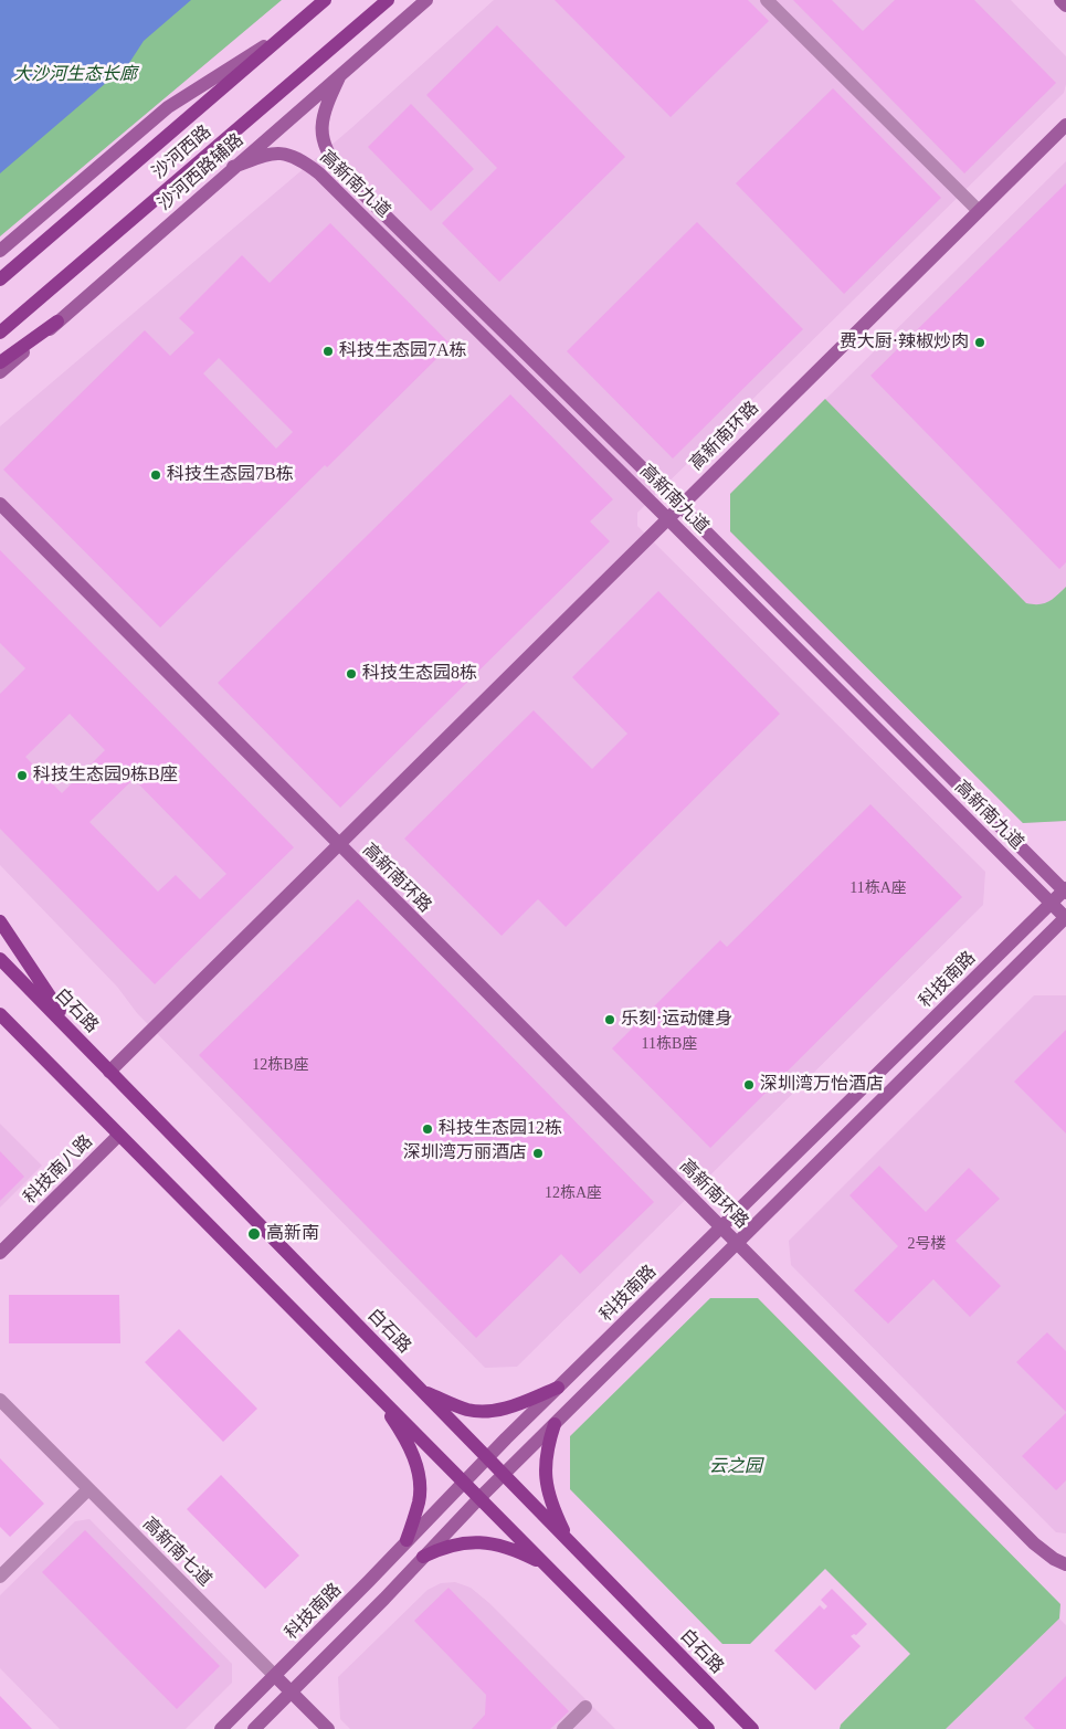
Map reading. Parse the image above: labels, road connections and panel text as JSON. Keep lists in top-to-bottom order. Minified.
{"streets":{"main road":["沙河西路","白石路"],"street":["沙河西路辅路","高新南九道","高新南环路","科技南路","科技南八路","高新南七道"]},"crossings":[["沙河西路辅路","高新南九道"],["高新南九道","高新南环路"],["高新南九道","科技南路"],["高新南环路","科技南路"],["高新南环路","白石路"],["科技南路","白石路"],["科技南路","高新南七道"]],"parks":["大沙河生态长廊","云之园"],"places":["费大厨·辣椒炒肉","科技生态园7A栋","科技生态园7B栋","科技生态园8栋","科技生态园9栋B座","乐刻·运动健身","深圳湾万怡酒店","科技生态园12栋","深圳湾万丽酒店","高新南"],"house_numbers":["11栋A座","11栋B座","12栋B座","12栋A座","2号楼"]}
